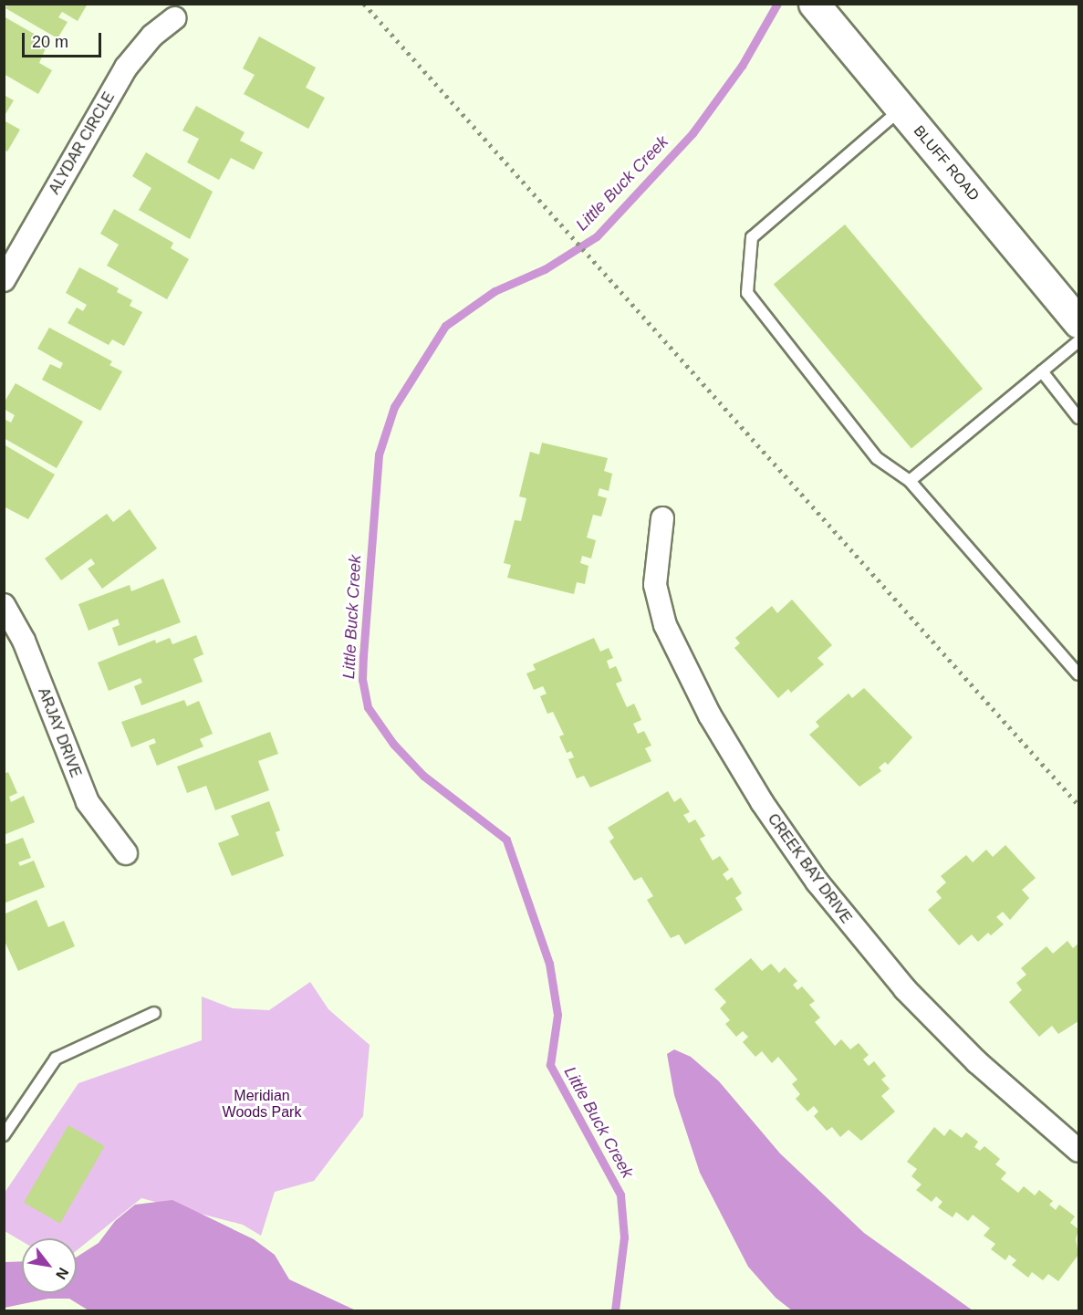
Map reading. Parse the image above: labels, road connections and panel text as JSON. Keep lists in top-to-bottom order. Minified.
{"streets":{"main road":["BLUFF ROAD"],"street":["ALYDAR CIRCLE","ARJAY DRIVE","CREEK BAY DRIVE"]},"water":["Little Buck Creek"],"parks":["Meridian Woods Park"],"scale_bar":"20 m","north":"bottom right"}
